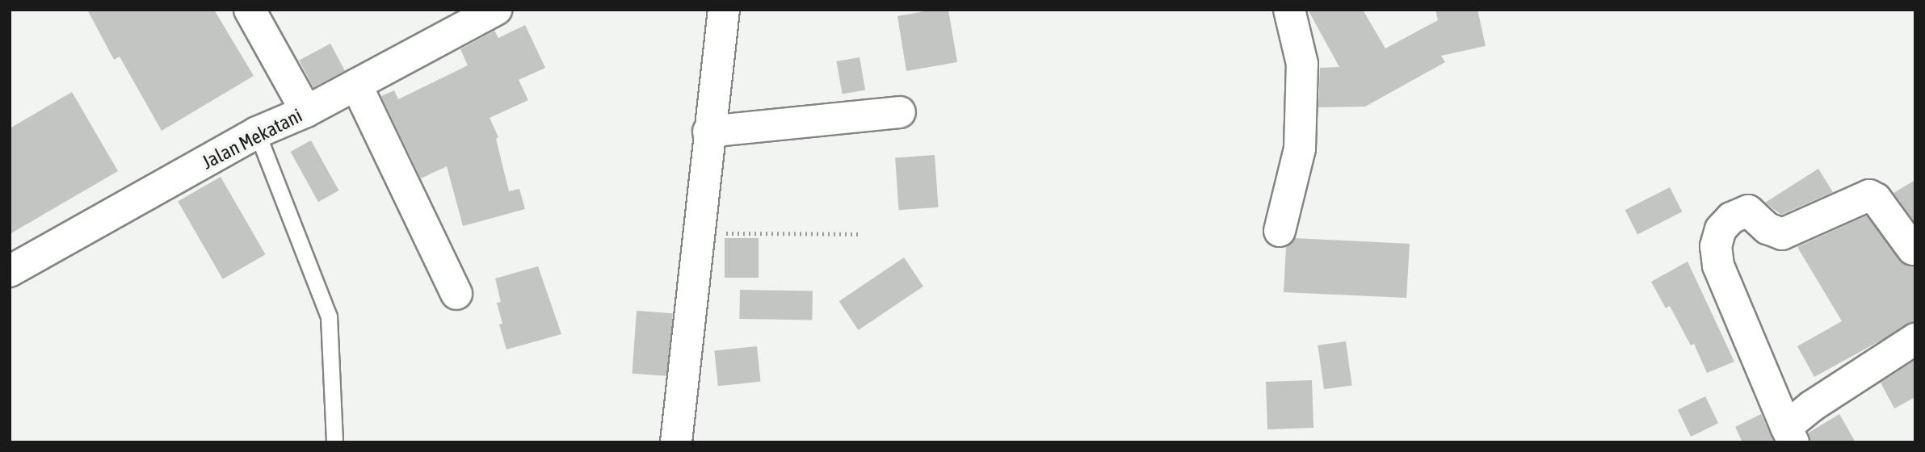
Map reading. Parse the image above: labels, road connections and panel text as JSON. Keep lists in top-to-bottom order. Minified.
{"streets":{"street":["Jalan Mekatani"]}}
